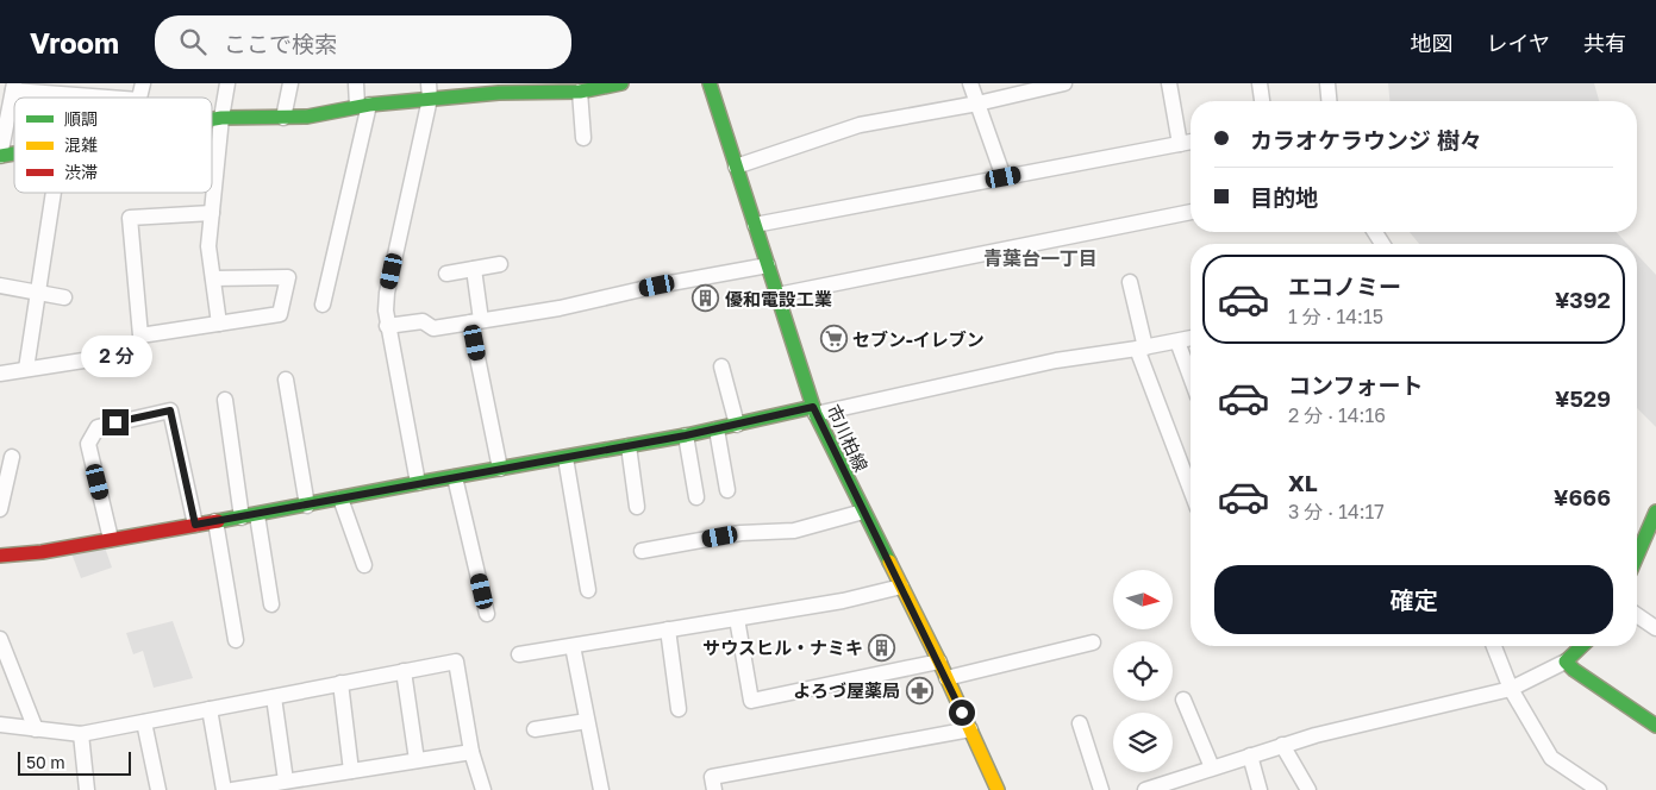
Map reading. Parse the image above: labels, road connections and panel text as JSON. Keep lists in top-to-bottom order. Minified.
{"streets":{"street":["市川柏線"]},"districts":["青葉台一丁目"],"places":{"building":["優和電設工業","サウスヒル・ナミキ"],"supermarket":["セブン-イレブン"],"pharmacy":["よろづ屋薬局"]},"legend":["順調","混雑","渋滞"],"scale_bar":"50 m","north":"right","page":{"header":"Vroom","search":"ここで検索","nav":["地図","レイヤ","共有"],"banner":["カラオケラウンジ 樹々","目的地"],"list":[{"name":"エコノミー","note":"1 分 · 14:15","value":"¥392"},{"name":"コンフォート","note":"2 分 · 14:16","value":"¥529"},{"name":"XL","note":"3 分 · 14:17","value":"¥666"}],"bubble":"2 分","buttons":"確定","scale":"50 m"}}
